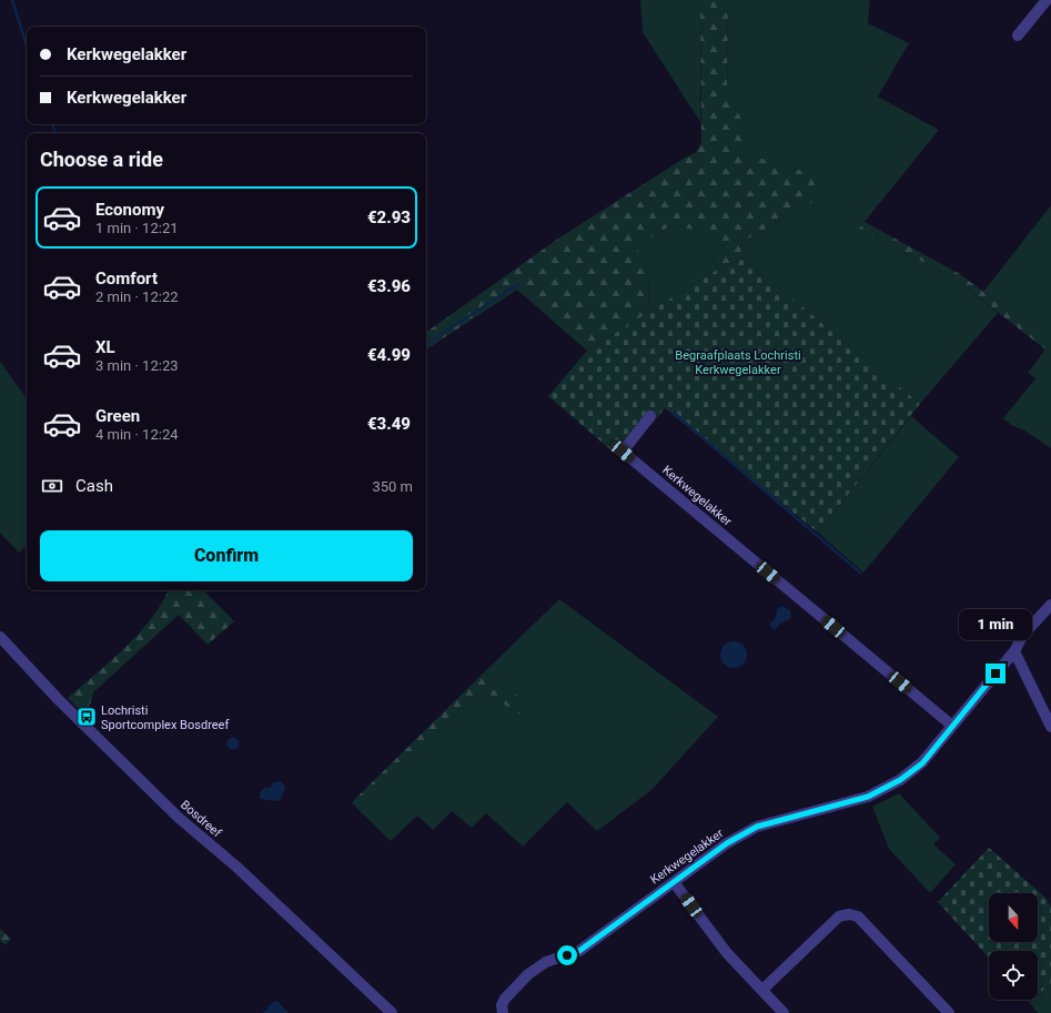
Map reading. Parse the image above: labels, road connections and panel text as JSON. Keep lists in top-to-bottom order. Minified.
{"streets":{"street":["Kerkwegelakker","Bosdreef"]},"parks":["Begraafplaats Lochristi Kerkwegelakker"],"places":{"bus stop":["Lochristi Sportcomplex Bosdreef"]},"north":"bottom","page":{"banner":["Kerkwegelakker","Kerkwegelakker"],"heading":"Choose a ride","list":[{"name":"Economy","note":"1 min · 12:21","value":"€2.93"},{"name":"Comfort","note":"2 min · 12:22","value":"€3.96"},{"name":"XL","note":"3 min · 12:23","value":"€4.99"},{"name":"Green","note":"4 min · 12:24","value":"€3.49"}],"pay":["Cash","350 m"],"buttons":"Confirm","bubble":"1 min"}}
